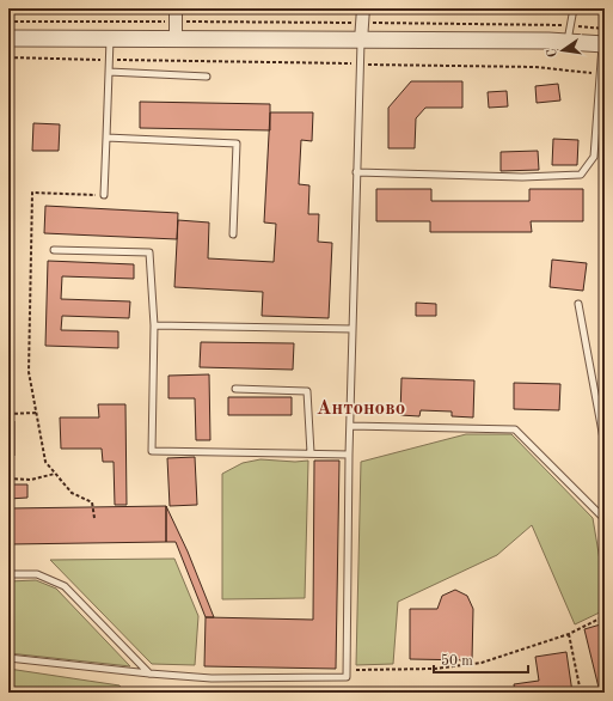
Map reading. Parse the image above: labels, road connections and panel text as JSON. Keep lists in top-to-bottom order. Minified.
{"districts":["Антоново"],"scale_bar":"50 m","north":"left"}
